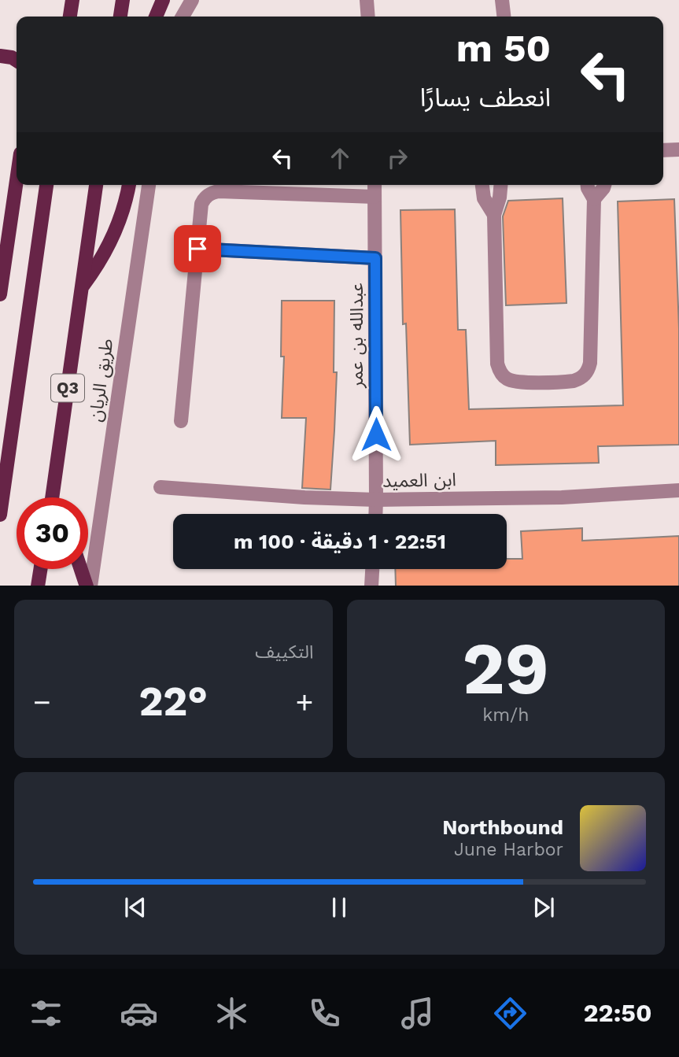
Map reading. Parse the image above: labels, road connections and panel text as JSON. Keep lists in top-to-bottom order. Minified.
{"streets":{"main road":["طريق الريان","Q3"],"street":["عبدالله بن عمر","ابن العميد"]},"crossings":[["عبدالله بن عمر","ابن العميد"]],"page":{"turn":["50 m","انعطف يسارًا"],"limit":"30","trip":"22:51 · 1 دقيقة · 100 m","tile":[["29","km/h"],"التكييف"],"heat":["−","22°","+"],"song":["Northbound","June Harbor"],"tabs":"22:50"}}
